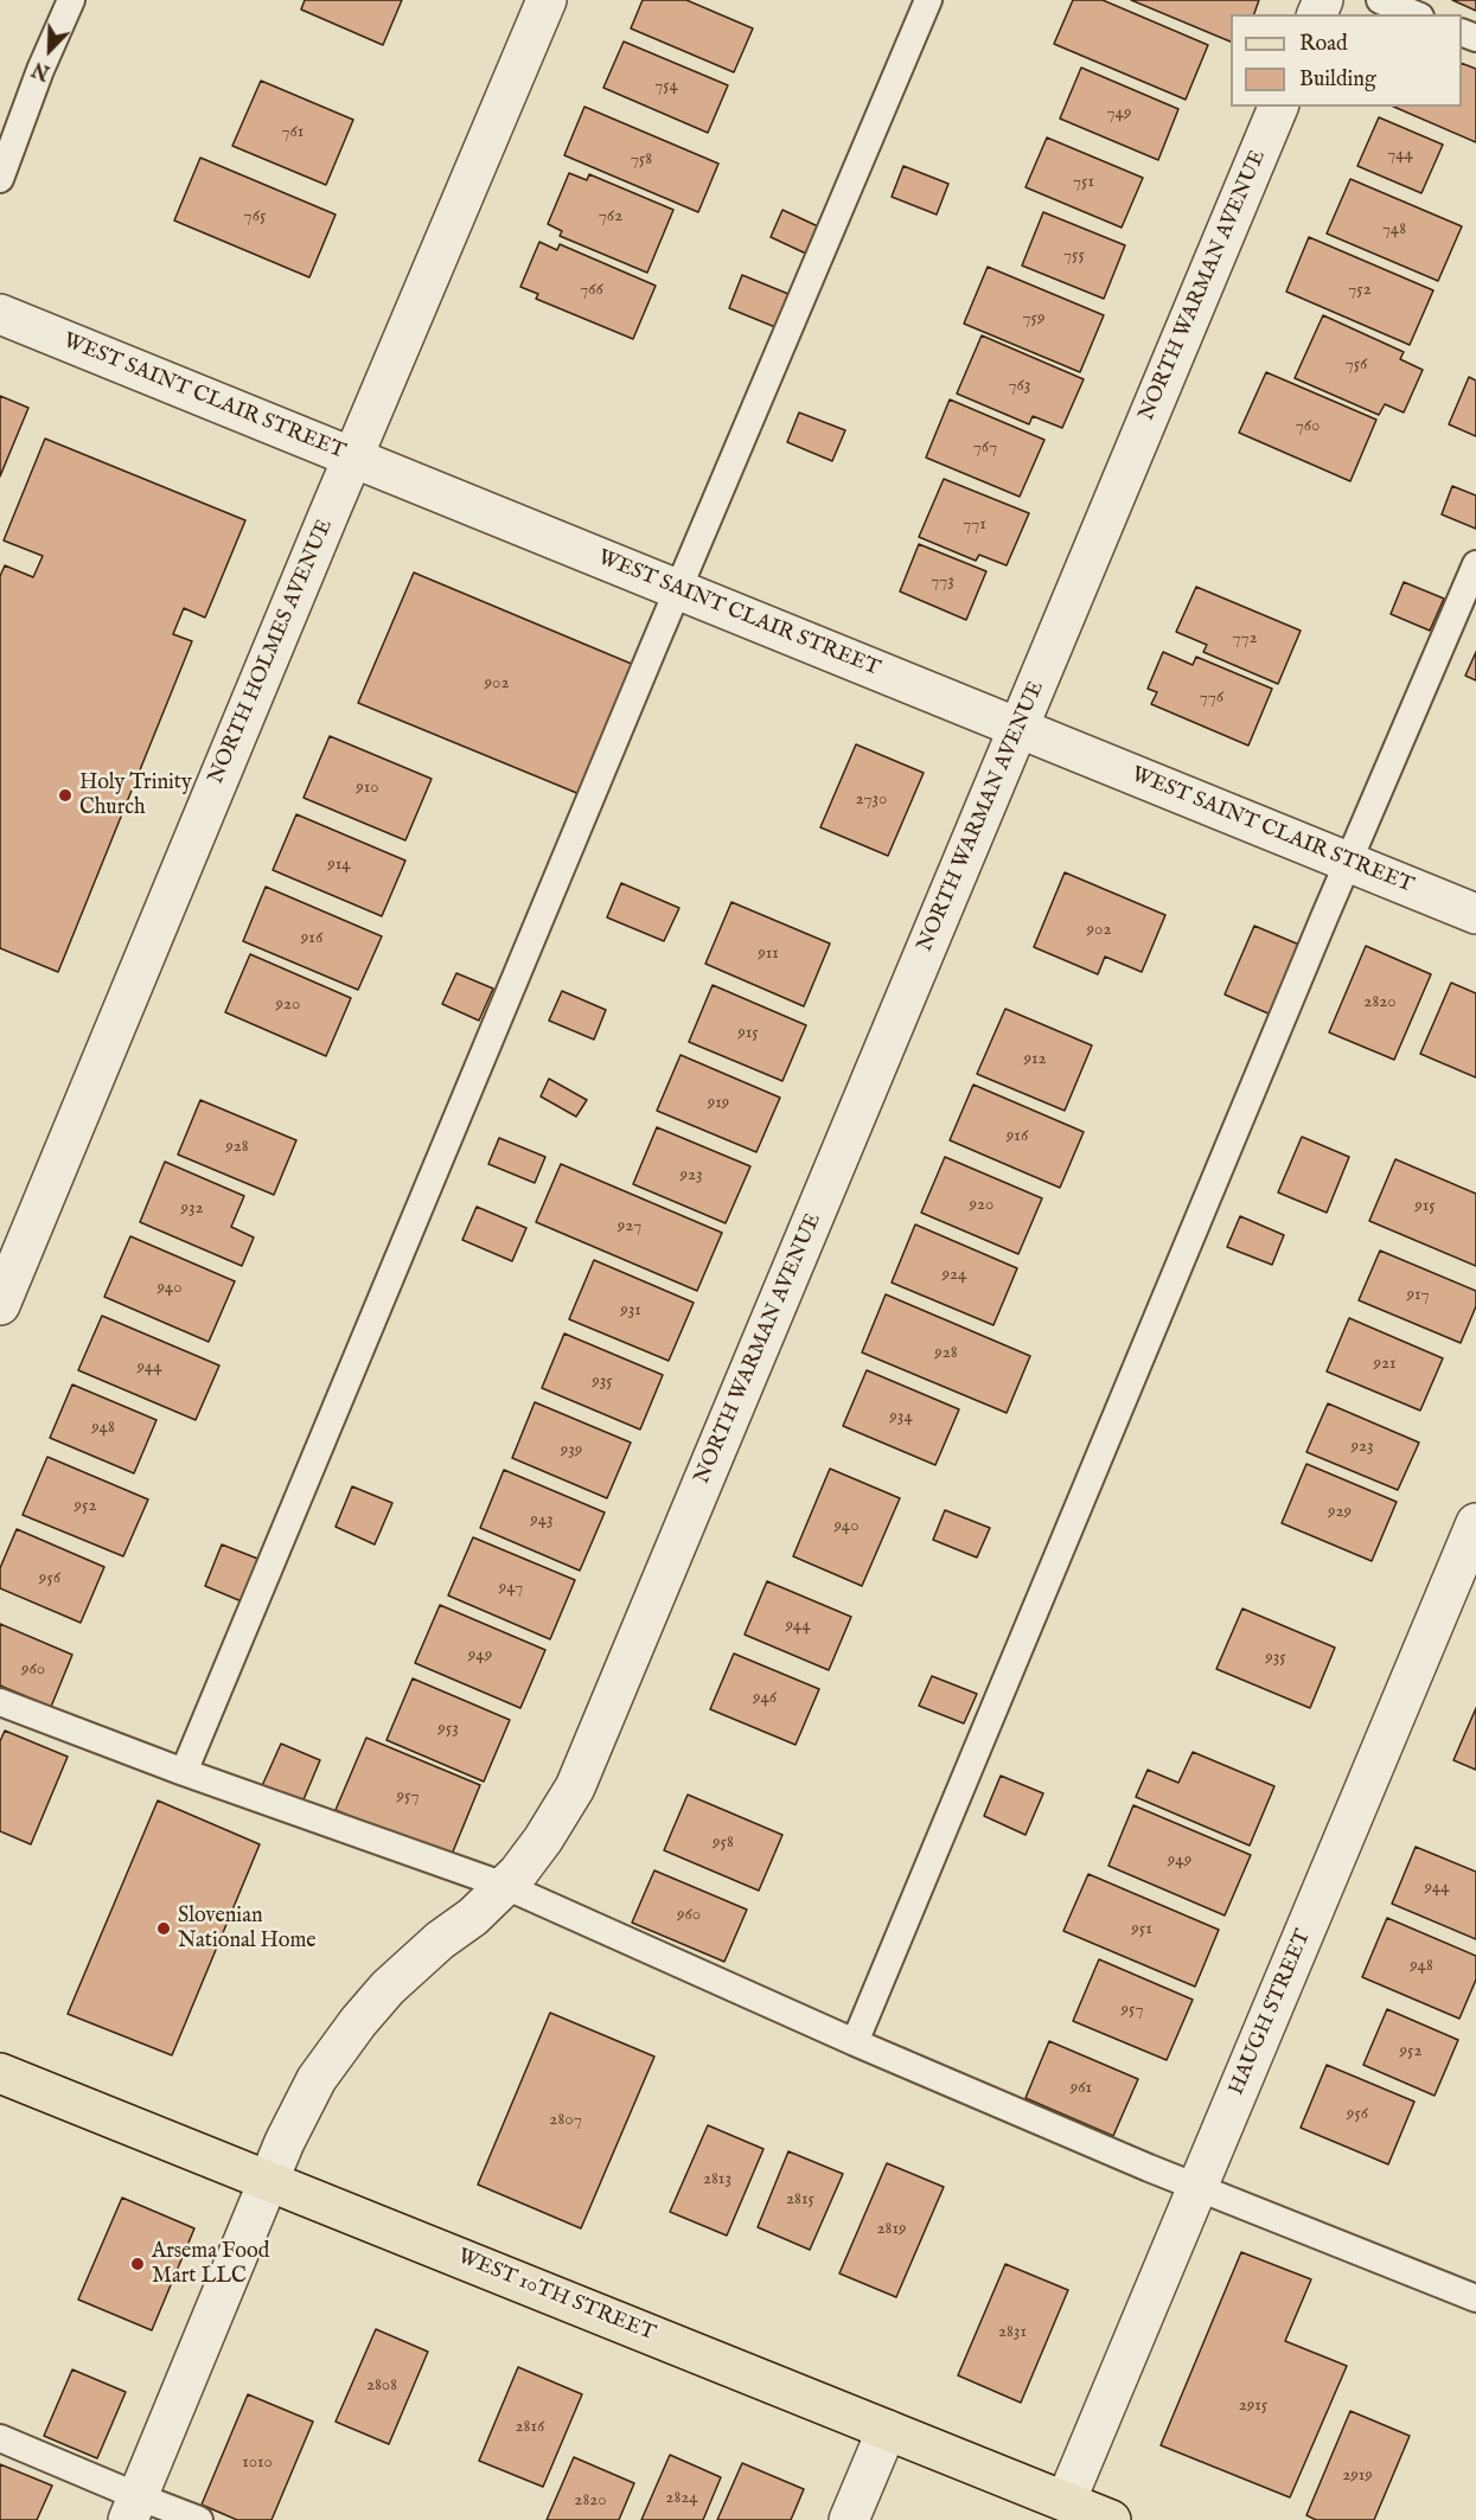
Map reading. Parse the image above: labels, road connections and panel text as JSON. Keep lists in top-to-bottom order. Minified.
{"streets":{"main road":["WEST 10TH STREET"],"street":["NORTH WARMAN AVENUE","WEST SAINT CLAIR STREET","NORTH HOLMES AVENUE","HAUGH STREET"]},"crossings":[["NORTH WARMAN AVENUE","WEST SAINT CLAIR STREET"],["NORTH WARMAN AVENUE","WEST 10TH STREET"],["WEST SAINT CLAIR STREET","NORTH HOLMES AVENUE"],["HAUGH STREET","WEST 10TH STREET"]],"places":["Holy Trinity Church","Slovenian National Home","Arsema Food Mart LLC"],"house_numbers":["754","749","761","744","758","751","765","762","748","755","766","752","759","756","763","760","767","771","773","772","902","776","910","2730","914","902","916","911","2820","920","915","912","919","916","928","923","920","915","932","927","924","940","917","931","928","921","944","935","934","948","923","939","952","929","943","940","956","947","944","949","935","960","946","953","957","958","949","944","960","951","948","957","952","961","956","2807","2813","2815","2819","2831","2808","2915","2816","1010","2919","2824","2820"],"legend":["Road","Building"],"north":"bottom left"}
